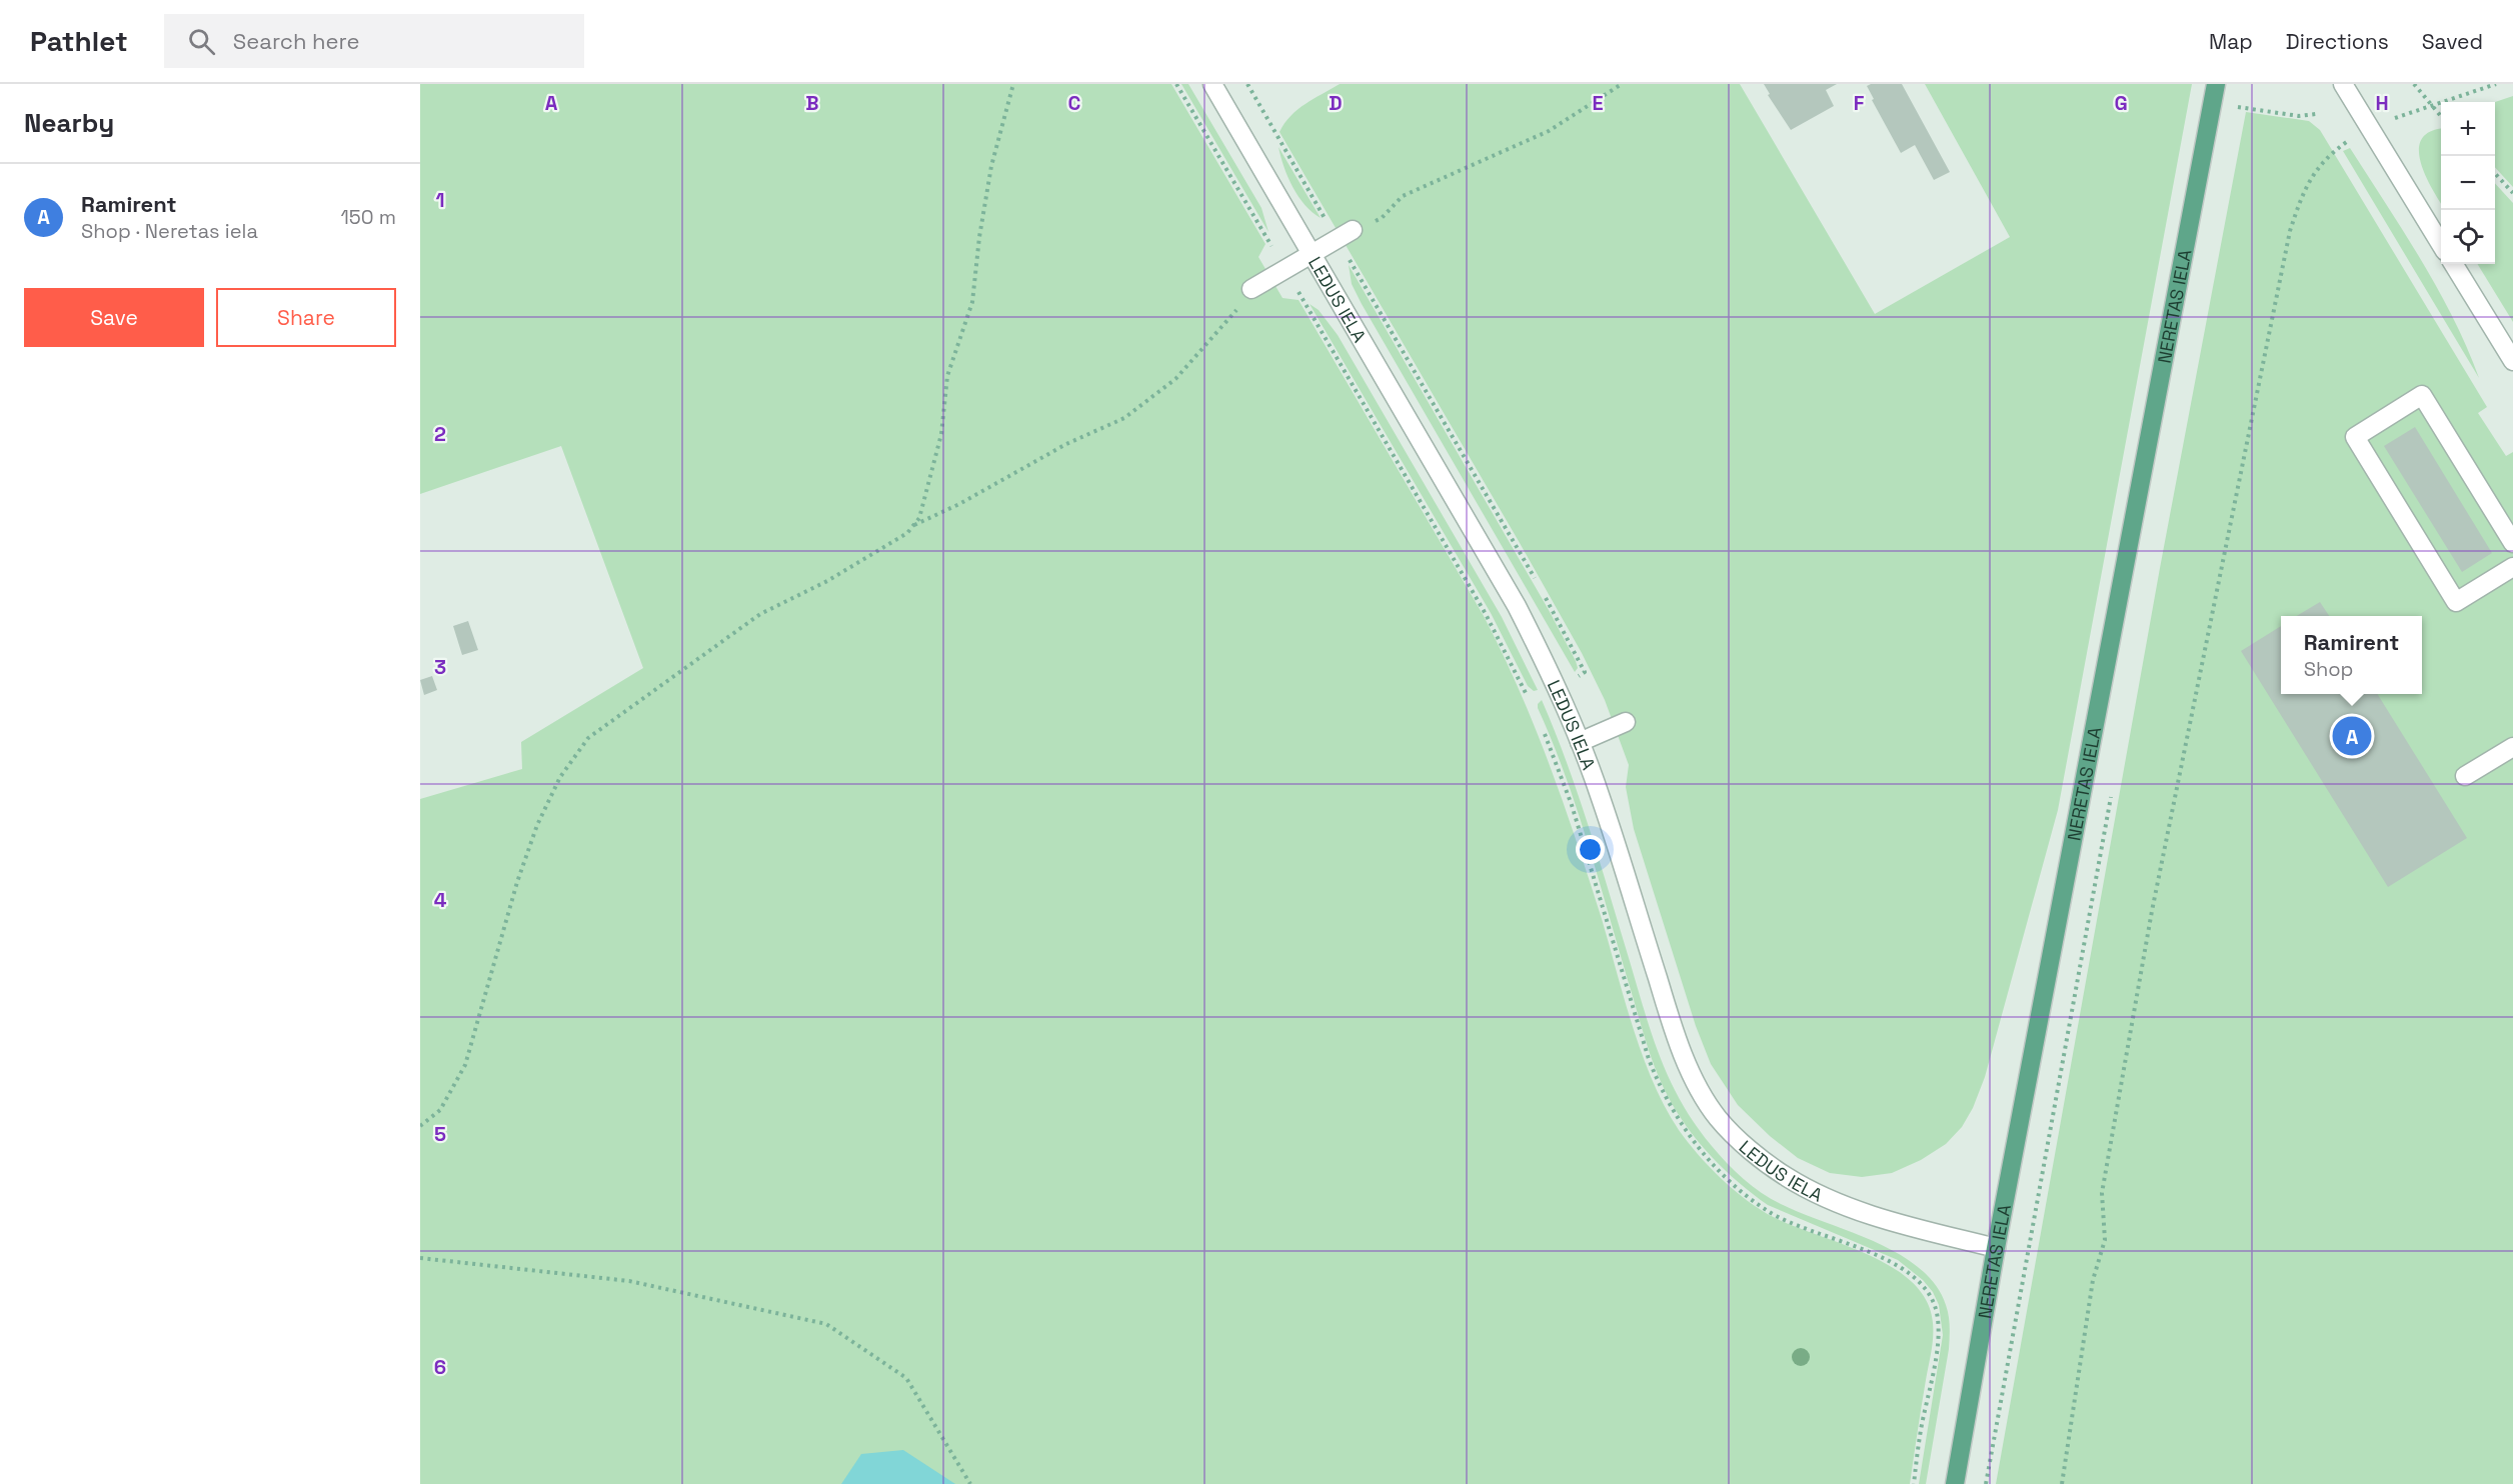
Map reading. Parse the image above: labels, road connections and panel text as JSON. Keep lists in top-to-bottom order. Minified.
{"streets":{"main road":["NERETAS IELA"],"street":["LEDUS IELA"]},"crossings":[["LEDUS IELA","NERETAS IELA"]],"page":{"header":"Pathlet","search":"Search here","nav":["Map","Directions","Saved"],"heading":"Nearby","map_buttons":["+","−"],"list":[{"mark":"A","name":"Ramirent","note":"Shop · Neretas iela","value":"150 m"}],"buttons":["Save","Share"],"popup":["Ramirent","Shop"],"pins":"A"},"grid":{"columns":["A","B","C","D","E","F","G","H"],"rows":["1","2","3","4","5","6"]}}
